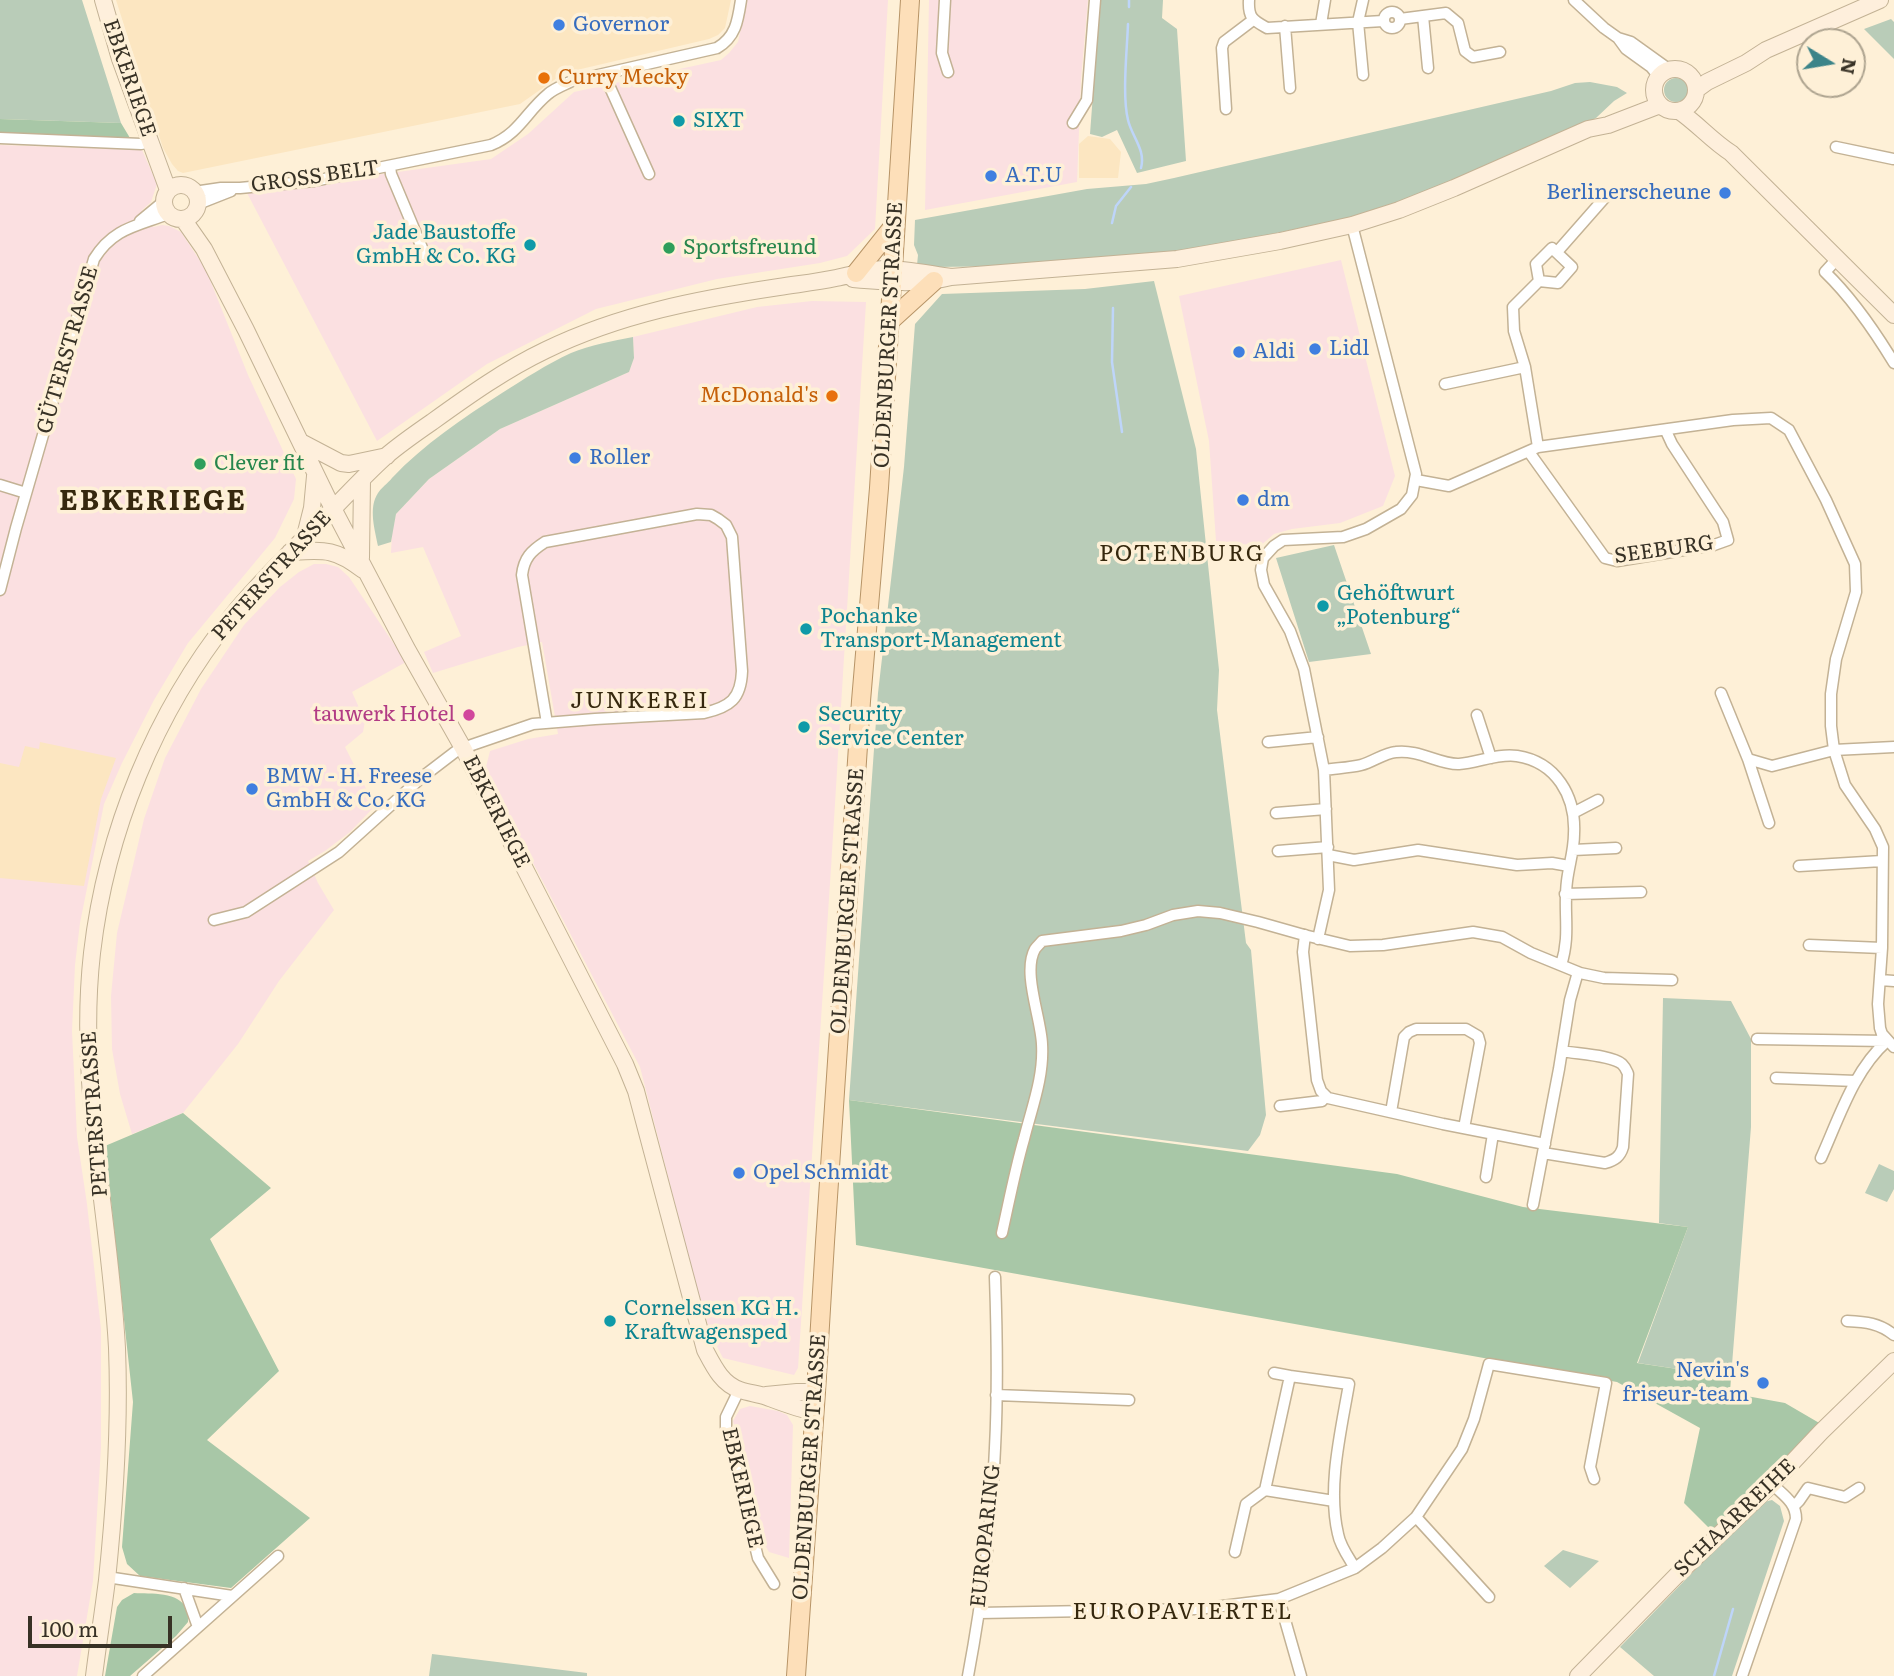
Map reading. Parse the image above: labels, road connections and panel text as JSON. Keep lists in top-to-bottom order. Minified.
{"streets":{"main road":["EBKERIEGE","OLDENBURGER STRASSE","PETERSTRASSE","SCHAARREIHE"],"street":["GROSS BELT","GÜTERSTRASSE","SEEBURG","EUROPARING"]},"crossings":[["EBKERIEGE","GROSS BELT"],["EBKERIEGE","GÜTERSTRASSE"],["EBKERIEGE","PETERSTRASSE"],["GROSS BELT","GÜTERSTRASSE"],["OLDENBURGER STRASSE","PETERSTRASSE"]],"districts":["EBKERIEGE","POTENBURG","JUNKEREI","EUROPAVIERTEL"],"places":["Governor","Curry Mecky","SIXT","A.T.U","Berlinerscheune","Jade Baustoffe GmbH & Co. KG","Sportsfreund","Lidl","Aldi","McDonald's","Roller","Clever fit","dm","Gehöftwurt „Potenburg“","Pochanke Transport-Management","tauwerk Hotel","Security Service Center","BMW - H. Freese GmbH & Co. KG","Opel Schmidt","Cornelssen KG H. Kraftwagensped","Nevin's friseur-team"],"scale_bar":"100 m","north":"right"}
